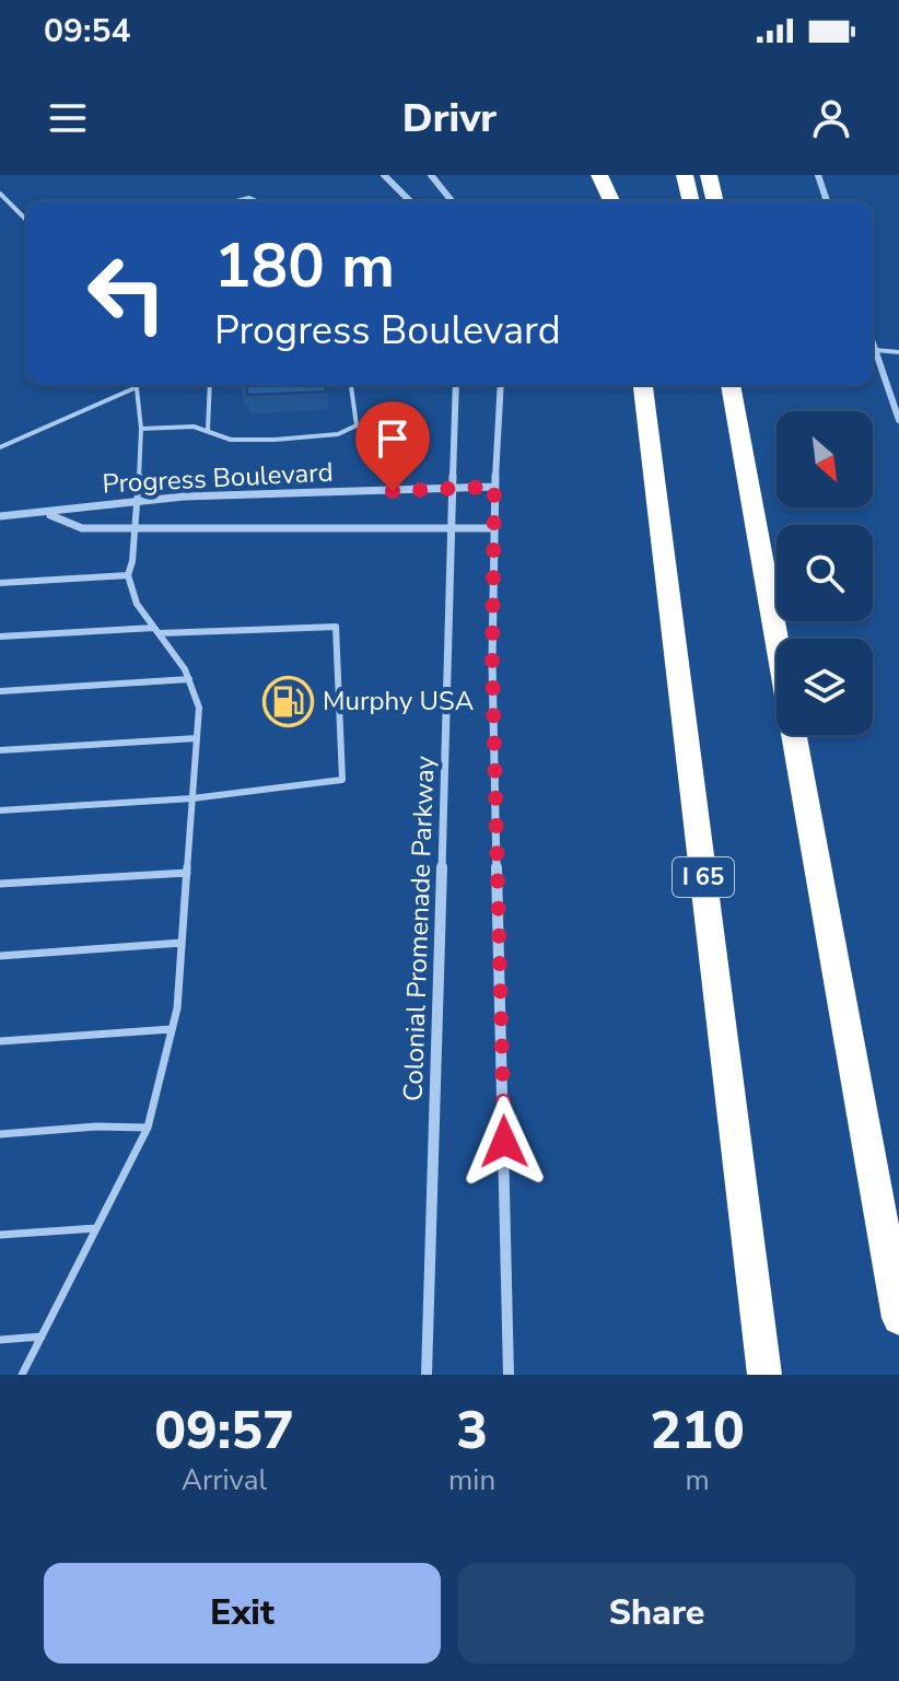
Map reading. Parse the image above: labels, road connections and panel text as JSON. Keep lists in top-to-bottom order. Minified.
{"streets":{"highway":["I 65"],"street":["Progress Boulevard","Colonial Promenade Parkway"]},"crossings":[["Progress Boulevard","Colonial Promenade Parkway"]],"places":{"fuel station":["Murphy USA"]},"north":"bottom right","page":{"status":"09:54","header":"Drivr","turn":["180 m","Progress Boulevard"],"eta":["09:57","Arrival","3","min","210","m"],"buttons":["Exit","Share"]}}
